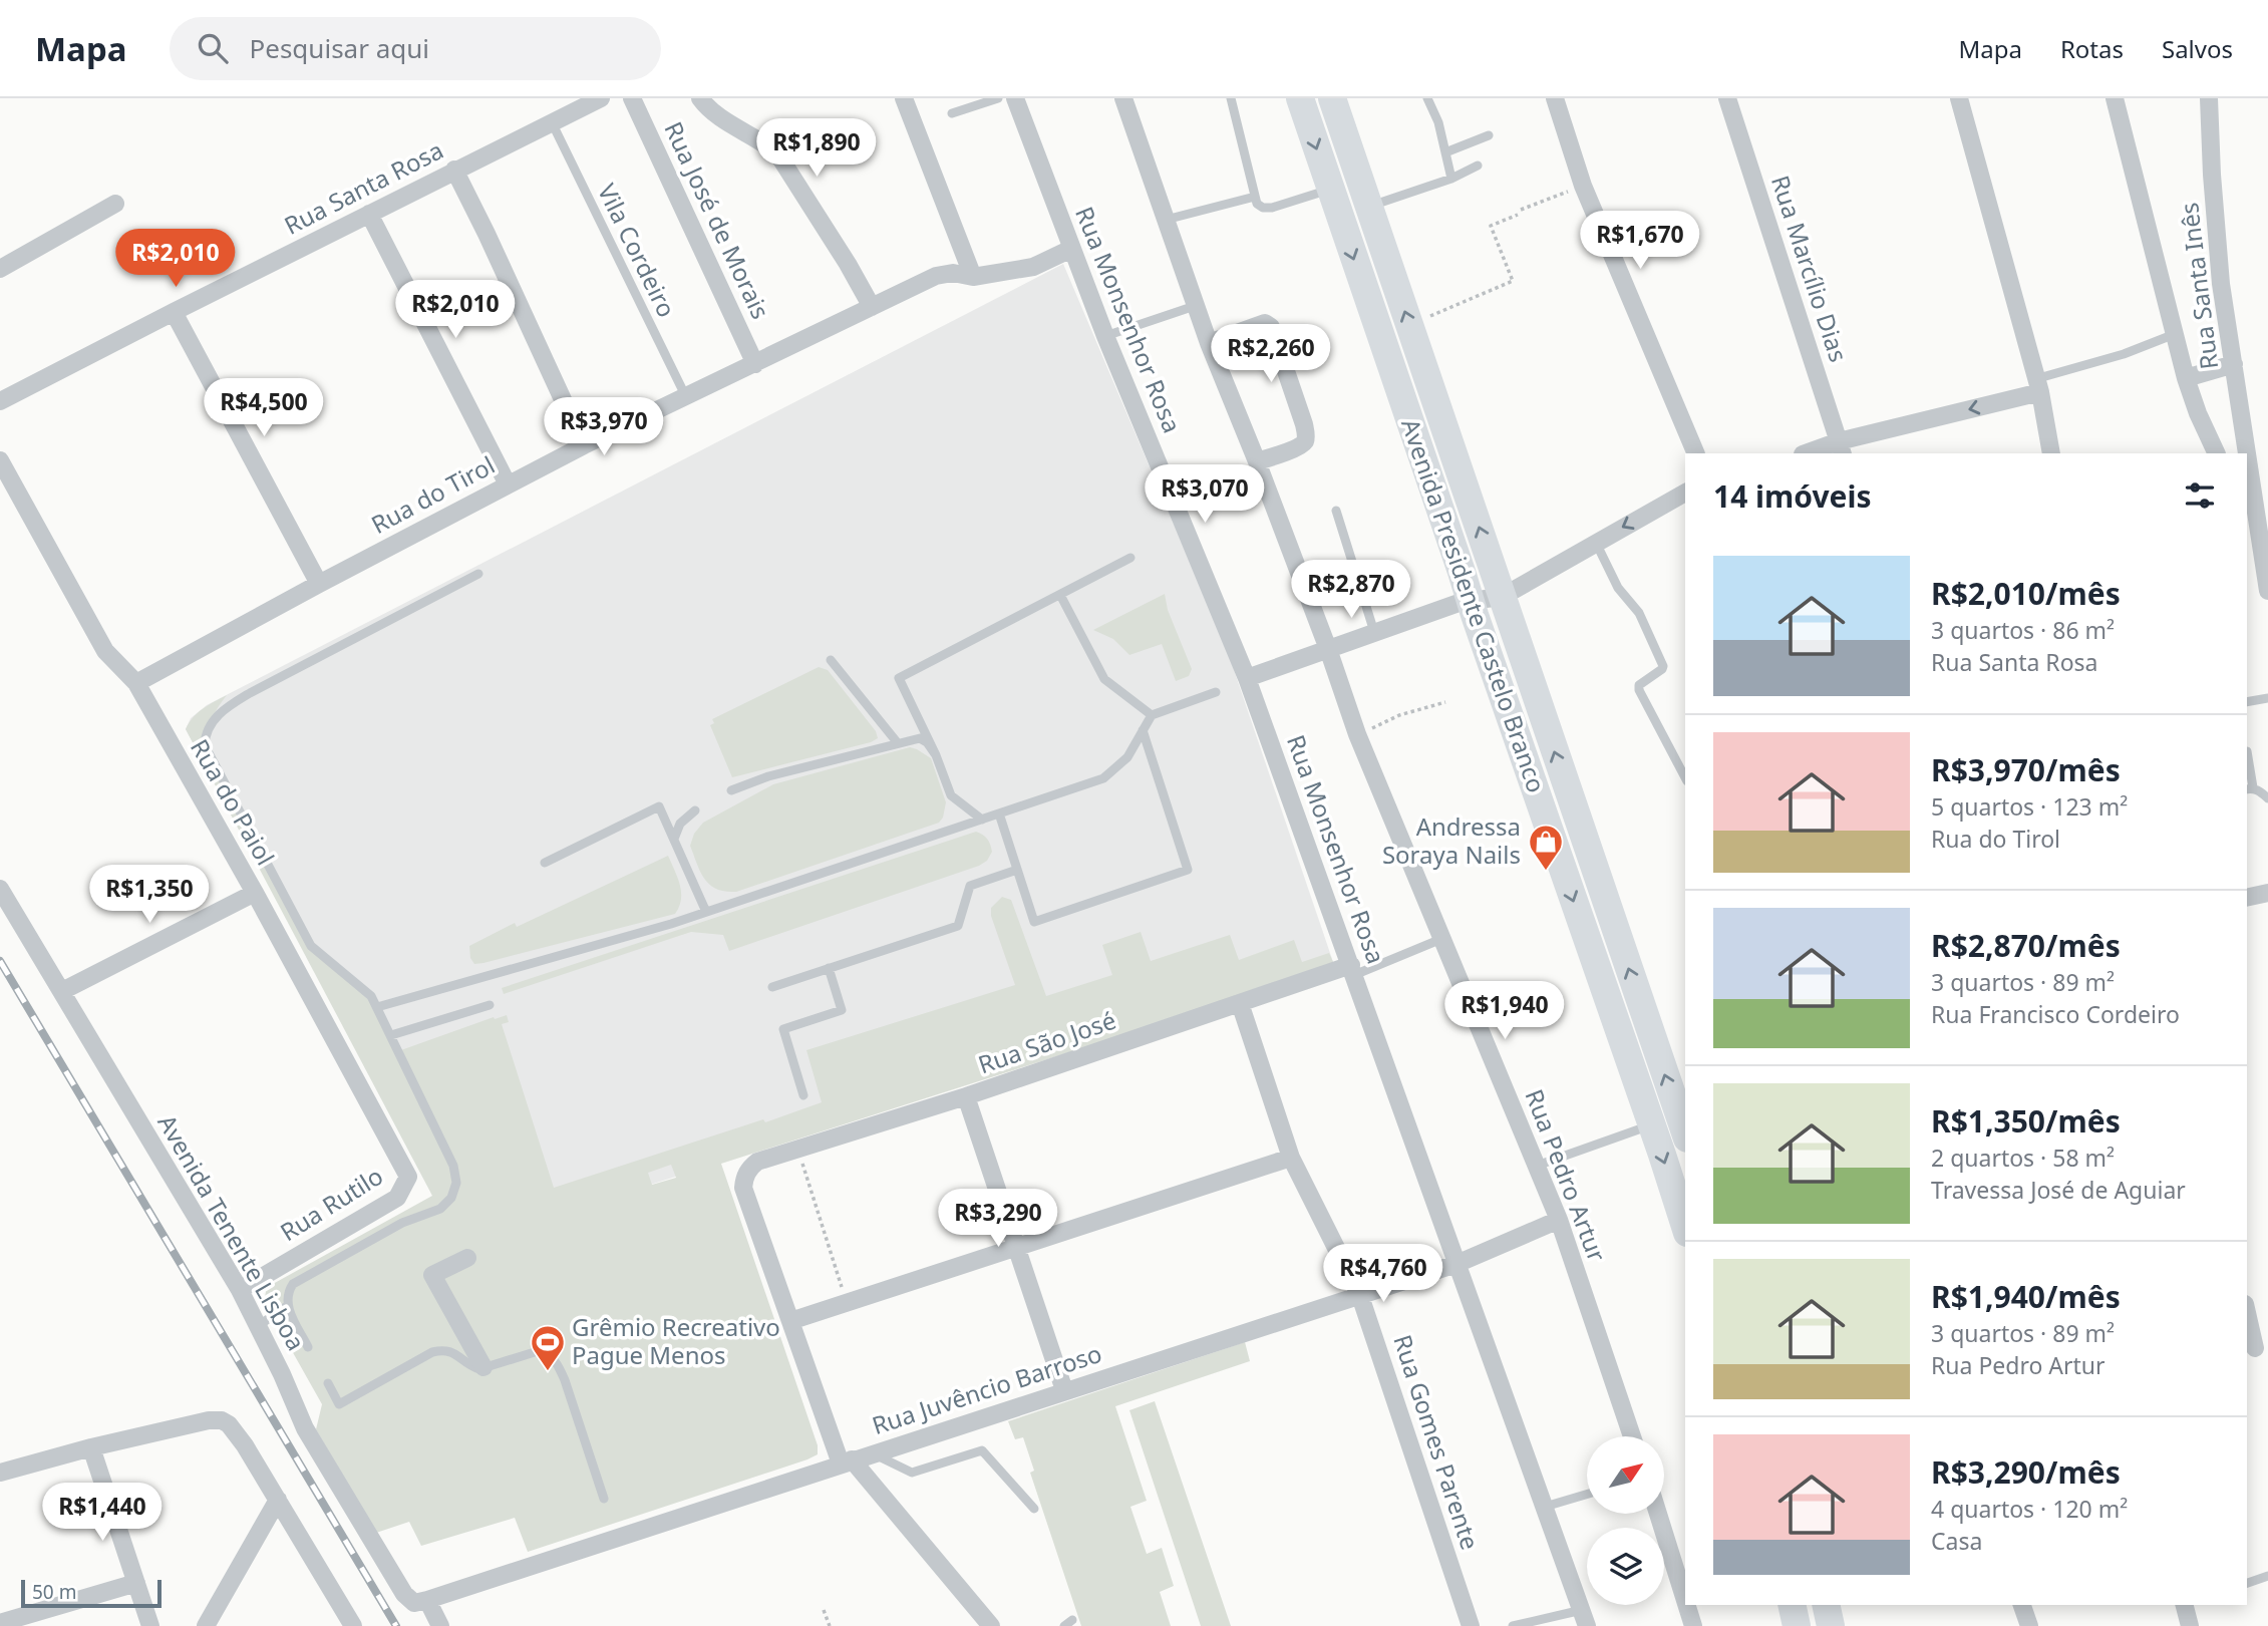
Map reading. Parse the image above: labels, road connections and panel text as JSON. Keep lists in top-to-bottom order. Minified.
{"streets":{"main road":["Avenida Presidente Castelo Branco"],"street":["Rua Santa Rosa","Rua José de Morais","Rua Marcílio Dias","Rua Santa Inês","Rua Monsenhor Rosa","Rua do Tirol","Rua do Paiol","Rua São José","Rua Pedro Artur","Rua Rutilo","Avenida Tenente Lisboa","Rua Juvêncio Barroso","Rua Gomes Parente"],"lane":["Vila Cordeiro"]},"crossings":[["Rua Santa Rosa","Vila Cordeiro"],["Rua José de Morais","Rua do Tirol"],["Vila Cordeiro","Rua do Tirol"],["Rua Monsenhor Rosa","Rua do Tirol"],["Rua Monsenhor Rosa","Rua São José"],["Rua Monsenhor Rosa","Rua Juvêncio Barroso"],["Rua do Tirol","Rua do Paiol"],["Rua do Paiol","Rua Rutilo"],["Rua São José","Rua Gomes Parente"],["Rua Pedro Artur","Rua Juvêncio Barroso"],["Rua Rutilo","Avenida Tenente Lisboa"],["Avenida Tenente Lisboa","Rua Juvêncio Barroso"],["Rua Juvêncio Barroso","Rua Gomes Parente"]],"places":{"shop":["Andressa Soraya Nails"],"sports":["Grêmio Recreativo Pague Menos"]},"scale_bar":"50 m","north":"top right","page":{"header":"Mapa","search":"Pesquisar aqui","nav":["Mapa","Rotas","Salvos"],"price":["R$1,890","R$1,670","R$2,010","R$2,010","R$2,260","R$4,500","R$3,970","R$3,070","R$2,870","R$1,350","R$1,940","R$3,290","R$4,760","R$1,440"],"heading":"14 imóveis","list":[{"name":"R$2,010/mês","note":"3 quartos · 86 m² · Rua Santa Rosa"},{"name":"R$3,970/mês","note":"5 quartos · 123 m² · Rua do Tirol"},{"name":"R$2,870/mês","note":"3 quartos · 89 m² · Rua Francisco Cordeiro"},{"name":"R$1,350/mês","note":"2 quartos · 58 m² · Travessa José de Aguiar"},{"name":"R$1,940/mês","note":"3 quartos · 89 m² · Rua Pedro Artur"},{"name":"R$3,290/mês","note":"4 quartos · 120 m² · Casa"}],"scale":"50 m"}}
